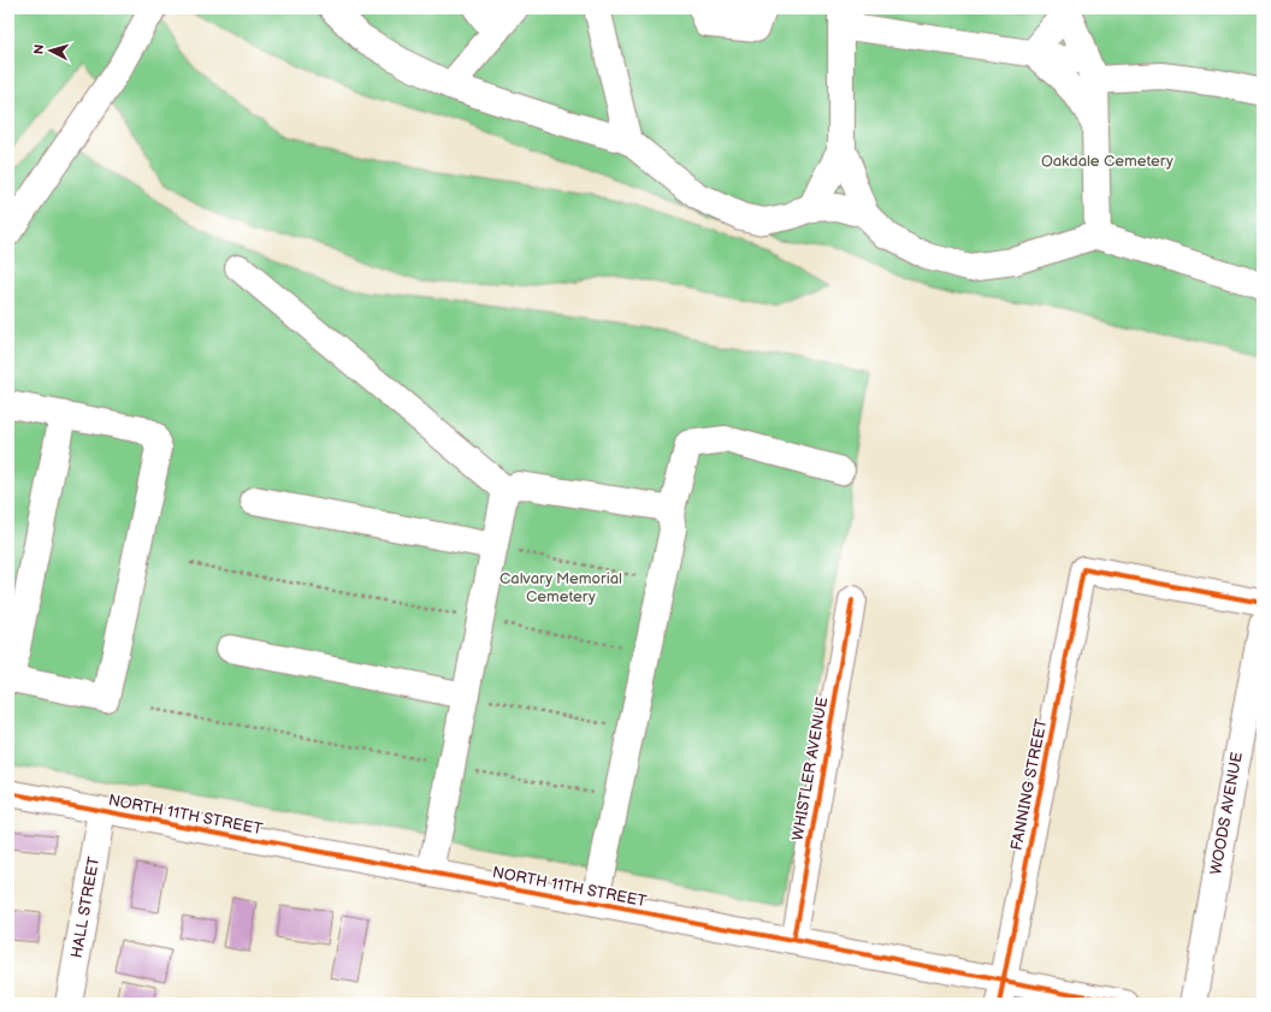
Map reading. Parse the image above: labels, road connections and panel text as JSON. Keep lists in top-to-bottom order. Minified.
{"streets":{"street":["WHISTLER AVENUE","FANNING STREET","WOODS AVENUE","NORTH 11TH STREET","HALL STREET"]},"crossings":[["WHISTLER AVENUE","NORTH 11TH STREET"],["FANNING STREET","NORTH 11TH STREET"],["NORTH 11TH STREET","HALL STREET"]],"parks":["Oakdale Cemetery","Calvary Memorial Cemetery"],"north":"left"}
